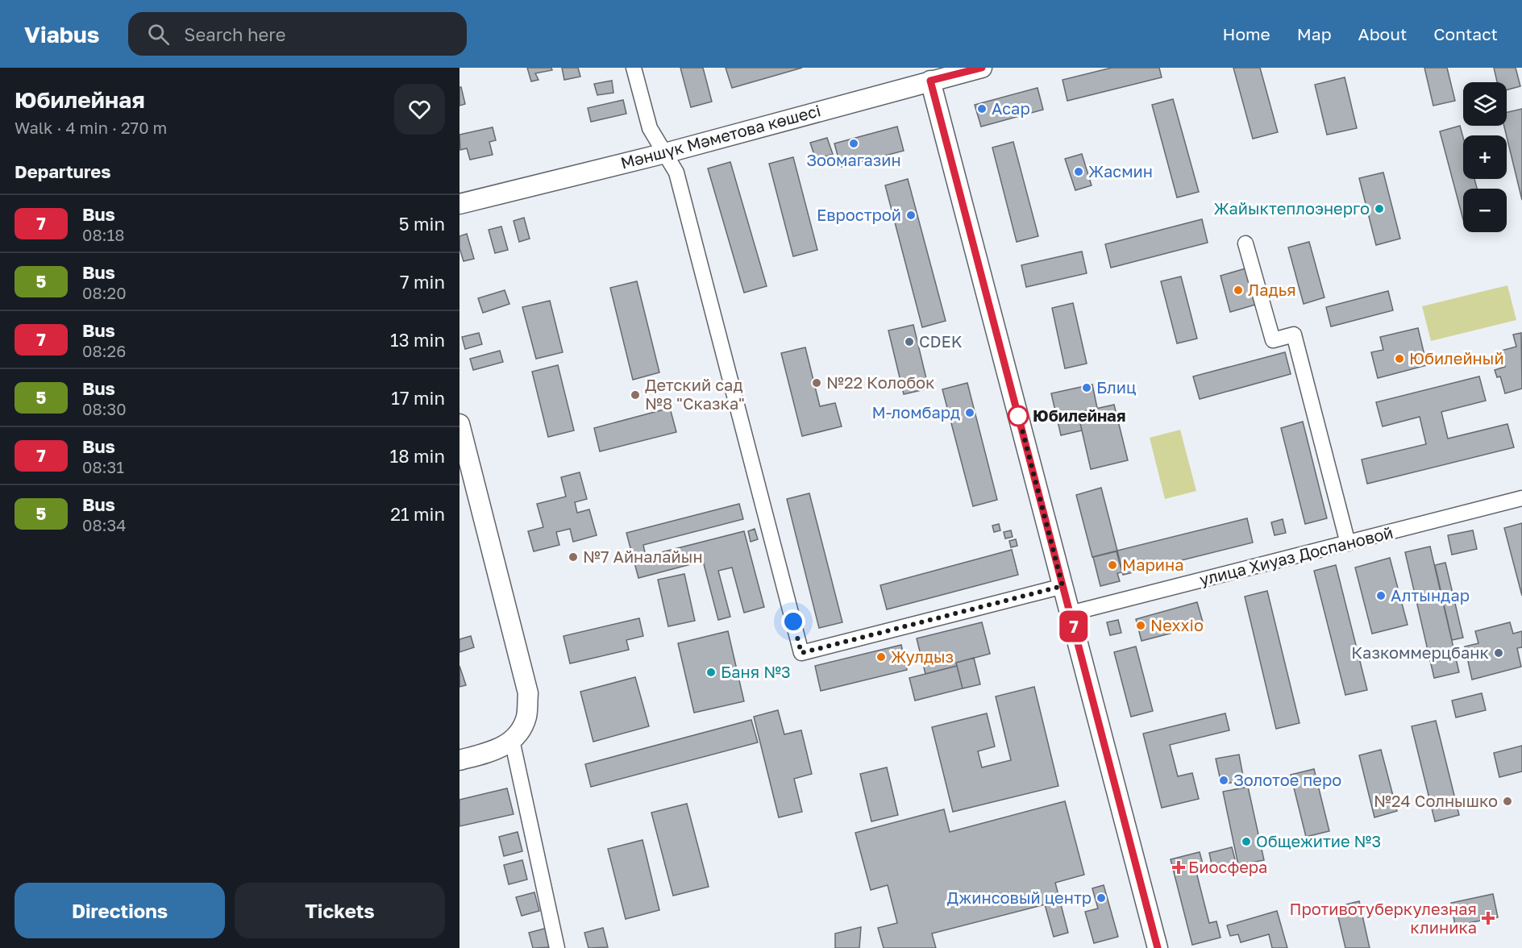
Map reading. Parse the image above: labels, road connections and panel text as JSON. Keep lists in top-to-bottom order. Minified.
{"streets":{"main road":["Мәншүк Мәметова көшесі"],"street":["улица Хиуаз Доспановой"]},"places":{"other":["Асар","Зоомагазин","Жасмин","Жайыктеплоэнерго","Еврострой","Ладья","CDEK","Юбилейный","№22 Колобок","Блиц","Детский сад №8 \"Сказка\"","М-ломбард","Юбилейная","№7 Айналайын","Марина","Алтындар","Nexxio","Казкоммерцбанк","Жулдыз","Баня №3","Золотое перо","№24 Солнышко","Общежитие №3","Джинсовый центр"],"health":["Биосфера","Противотуберкулезная клиника"]},"lines":["bus line 7"],"page":{"header":"Viabus","search":"Search here","nav":["Home","Map","About","Contact"],"heading":[["Юбилейная","Walk · 4 min · 270 m"],"Departures"],"on_map":"7","map_buttons":["+","−"],"list":[{"mark":"7","name":"Bus","note":"08:18","value":"5 min"},{"mark":"5","name":"Bus","note":"08:20","value":"7 min"},{"mark":"7","name":"Bus","note":"08:26","value":"13 min"},{"mark":"5","name":"Bus","note":"08:30","value":"17 min"},{"mark":"7","name":"Bus","note":"08:31","value":"18 min"},{"mark":"5","name":"Bus","note":"08:34","value":"21 min"}],"buttons":["Directions","Tickets"]}}
